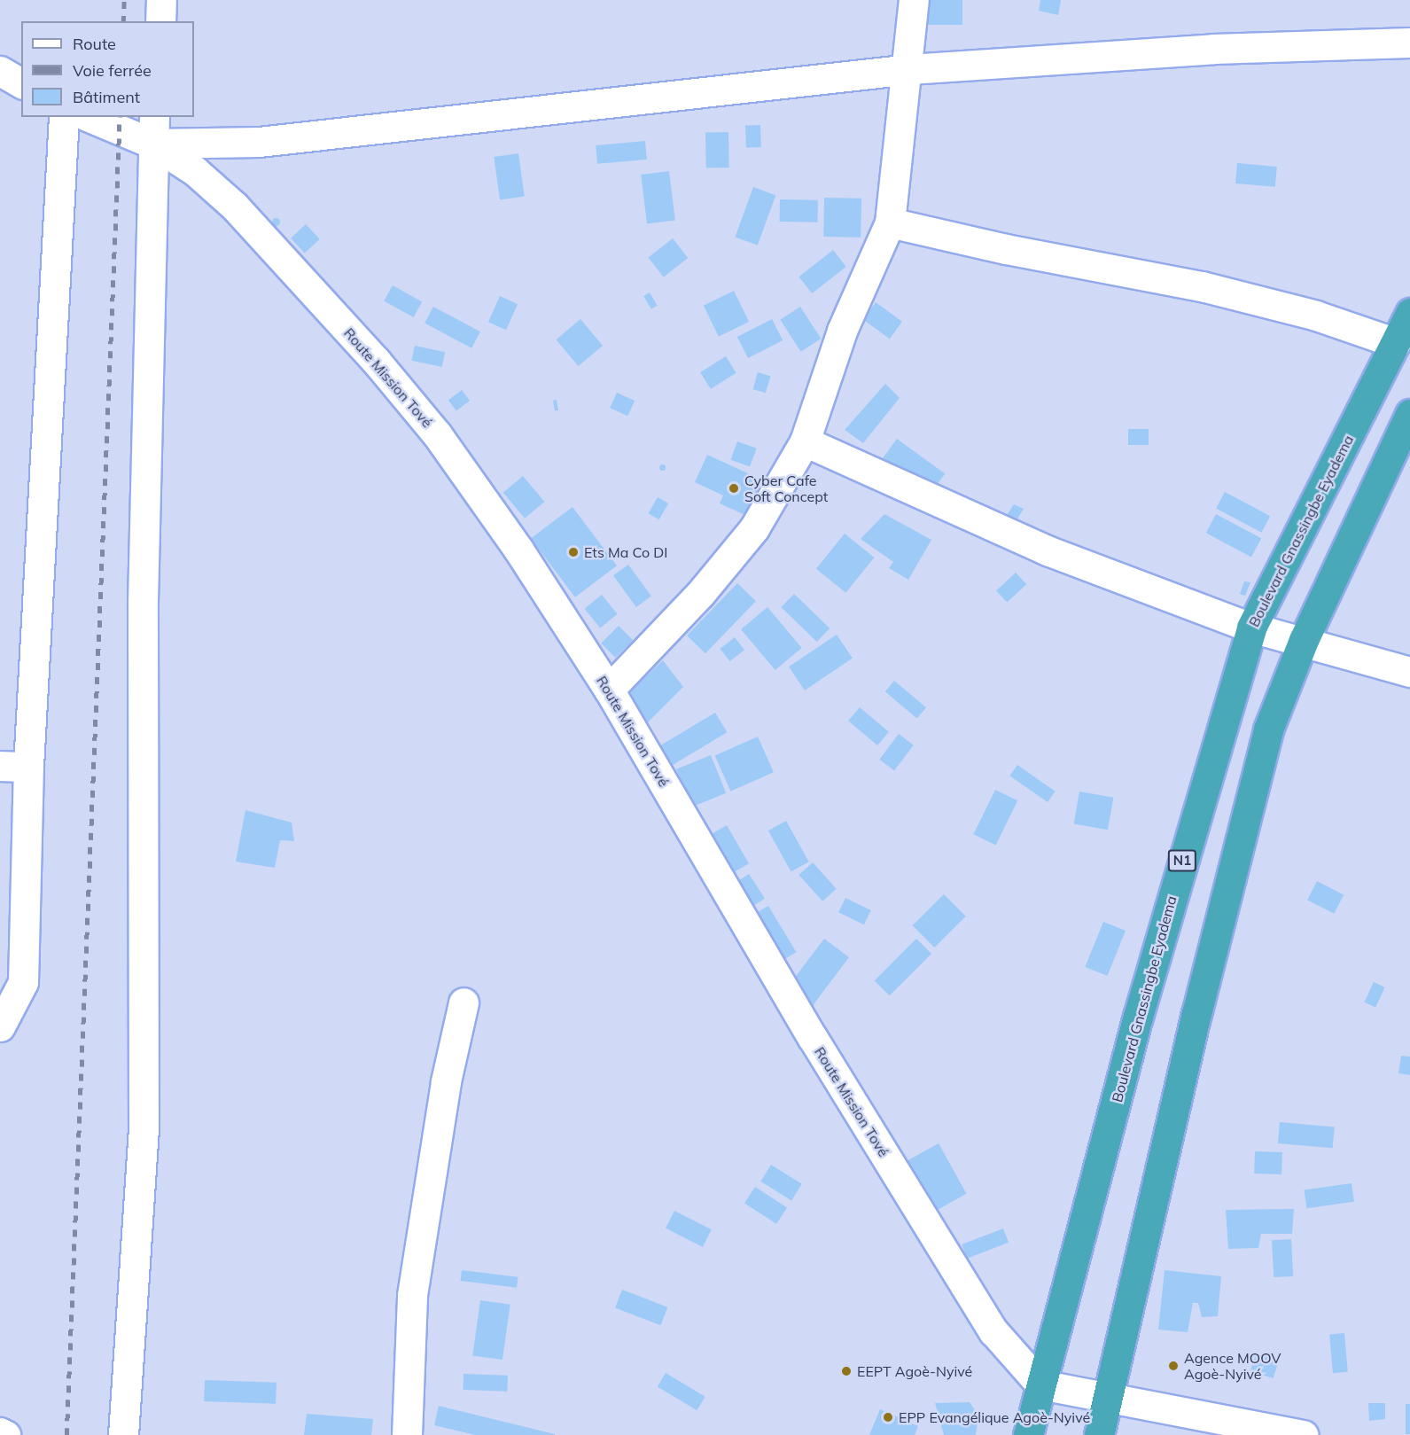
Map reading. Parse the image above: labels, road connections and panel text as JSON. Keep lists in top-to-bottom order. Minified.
{"streets":{"highway":["Boulevard Gnassingbe Eyadema","N1"],"street":["Route Mission Tové"]},"crossings":[["Route Mission Tové","Boulevard Gnassingbe Eyadema"]],"places":["Cyber Cafe Soft Concept","Ets Ma Co DI","Agence MOOV Agoè-Nyivé","EEPT Agoè-Nyivé","EPP Evangélique Agoè-Nyivé"],"legend":["Route","Voie ferrée","Bâtiment"]}
